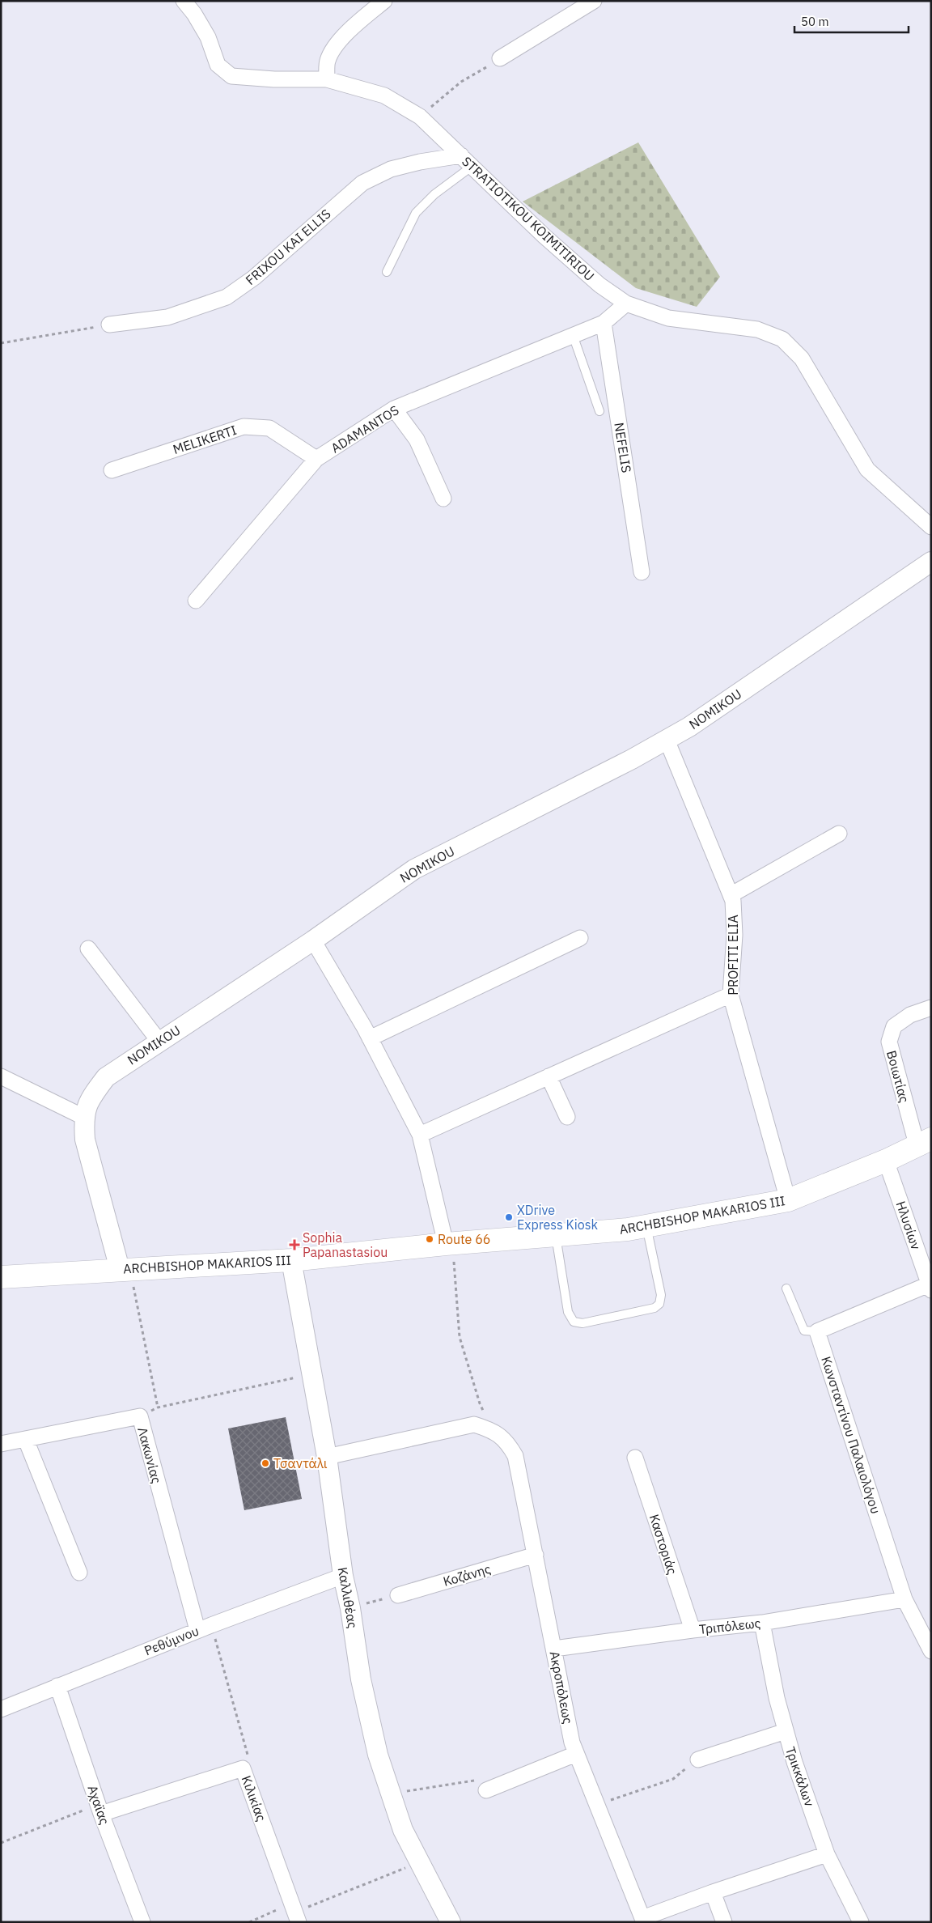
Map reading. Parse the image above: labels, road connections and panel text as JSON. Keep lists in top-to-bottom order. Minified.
{"streets":{"main road":["ARCHBISHOP MAKARIOS III"],"street":["STRATIOTIKOU KOIMITIRIOU","FRIXOU KAI ELLIS","ADAMANTOS","MELIKERTI","NEFELIS","NOMIKOU","PROFITI ELIA","Βοιωτίας","Ηλυσίων","Κωνσταντίνου Παλαιολόγου","Λακωνίας","Καστοριάς","Κοζάνης","Καλλιθέας","Τριπόλεως","Ρεθύμνου","Ακροπόλεως","Τρικκάλων","Κιλικίας","Αχαϊας"]},"crossings":[["STRATIOTIKOU KOIMITIRIOU","FRIXOU KAI ELLIS"],["STRATIOTIKOU KOIMITIRIOU","ADAMANTOS"],["ADAMANTOS","MELIKERTI"],["ADAMANTOS","NEFELIS"],["NOMIKOU","PROFITI ELIA"],["NOMIKOU","ARCHBISHOP MAKARIOS III"],["PROFITI ELIA","ARCHBISHOP MAKARIOS III"],["Βοιωτίας","ARCHBISHOP MAKARIOS III"],["ARCHBISHOP MAKARIOS III","Ηλυσίων"],["ARCHBISHOP MAKARIOS III","Καλλιθέας"],["Κωνσταντίνου Παλαιολόγου","Τριπόλεως"],["Λακωνίας","Ρεθύμνου"],["Καστοριάς","Τριπόλεως"],["Κοζάνης","Ακροπόλεως"],["Καλλιθέας","Ρεθύμνου"],["Καλλιθέας","Ακροπόλεως"],["Τριπόλεως","Ακροπόλεως"],["Τριπόλεως","Τρικκάλων"],["Ρεθύμνου","Αχαϊας"],["Ακροπόλεως","Τρικκάλων"],["Κιλικίας","Αχαϊας"]],"places":{"other":["XDrive Express Kiosk","Route 66","Τσαντάλι"],"health":["Sophia Papanastasiou"]},"scale_bar":"50 m"}
